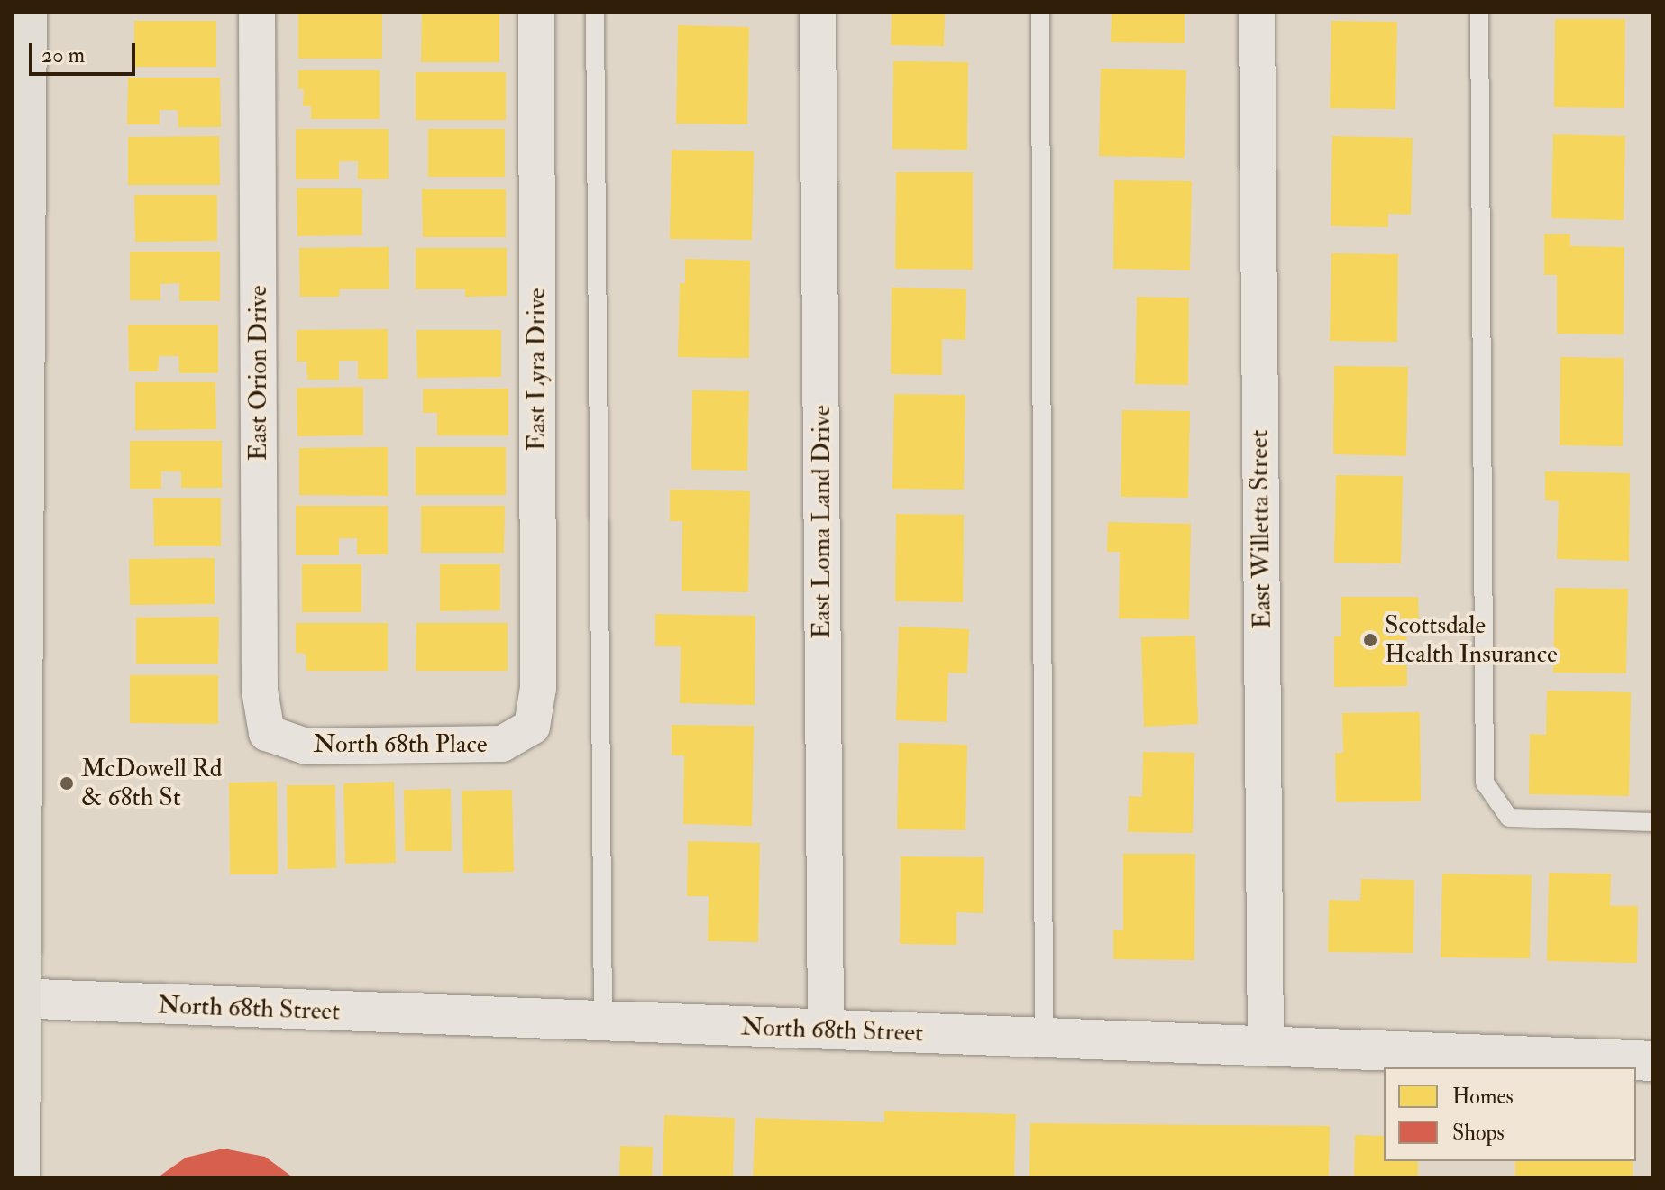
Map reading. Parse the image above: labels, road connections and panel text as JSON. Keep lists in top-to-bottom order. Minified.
{"streets":{"street":["East Lyra Drive","East Orion Drive","East Loma Land Drive","East Willetta Street","North 68th Place","North 68th Street"]},"crossings":[["East Lyra Drive","North 68th Place"],["East Orion Drive","North 68th Place"],["East Loma Land Drive","North 68th Street"],["East Willetta Street","North 68th Street"]],"places":["Scottsdale Health Insurance","McDowell Rd & 68th St"],"legend":["Homes","Shops"],"scale_bar":"20 m"}
